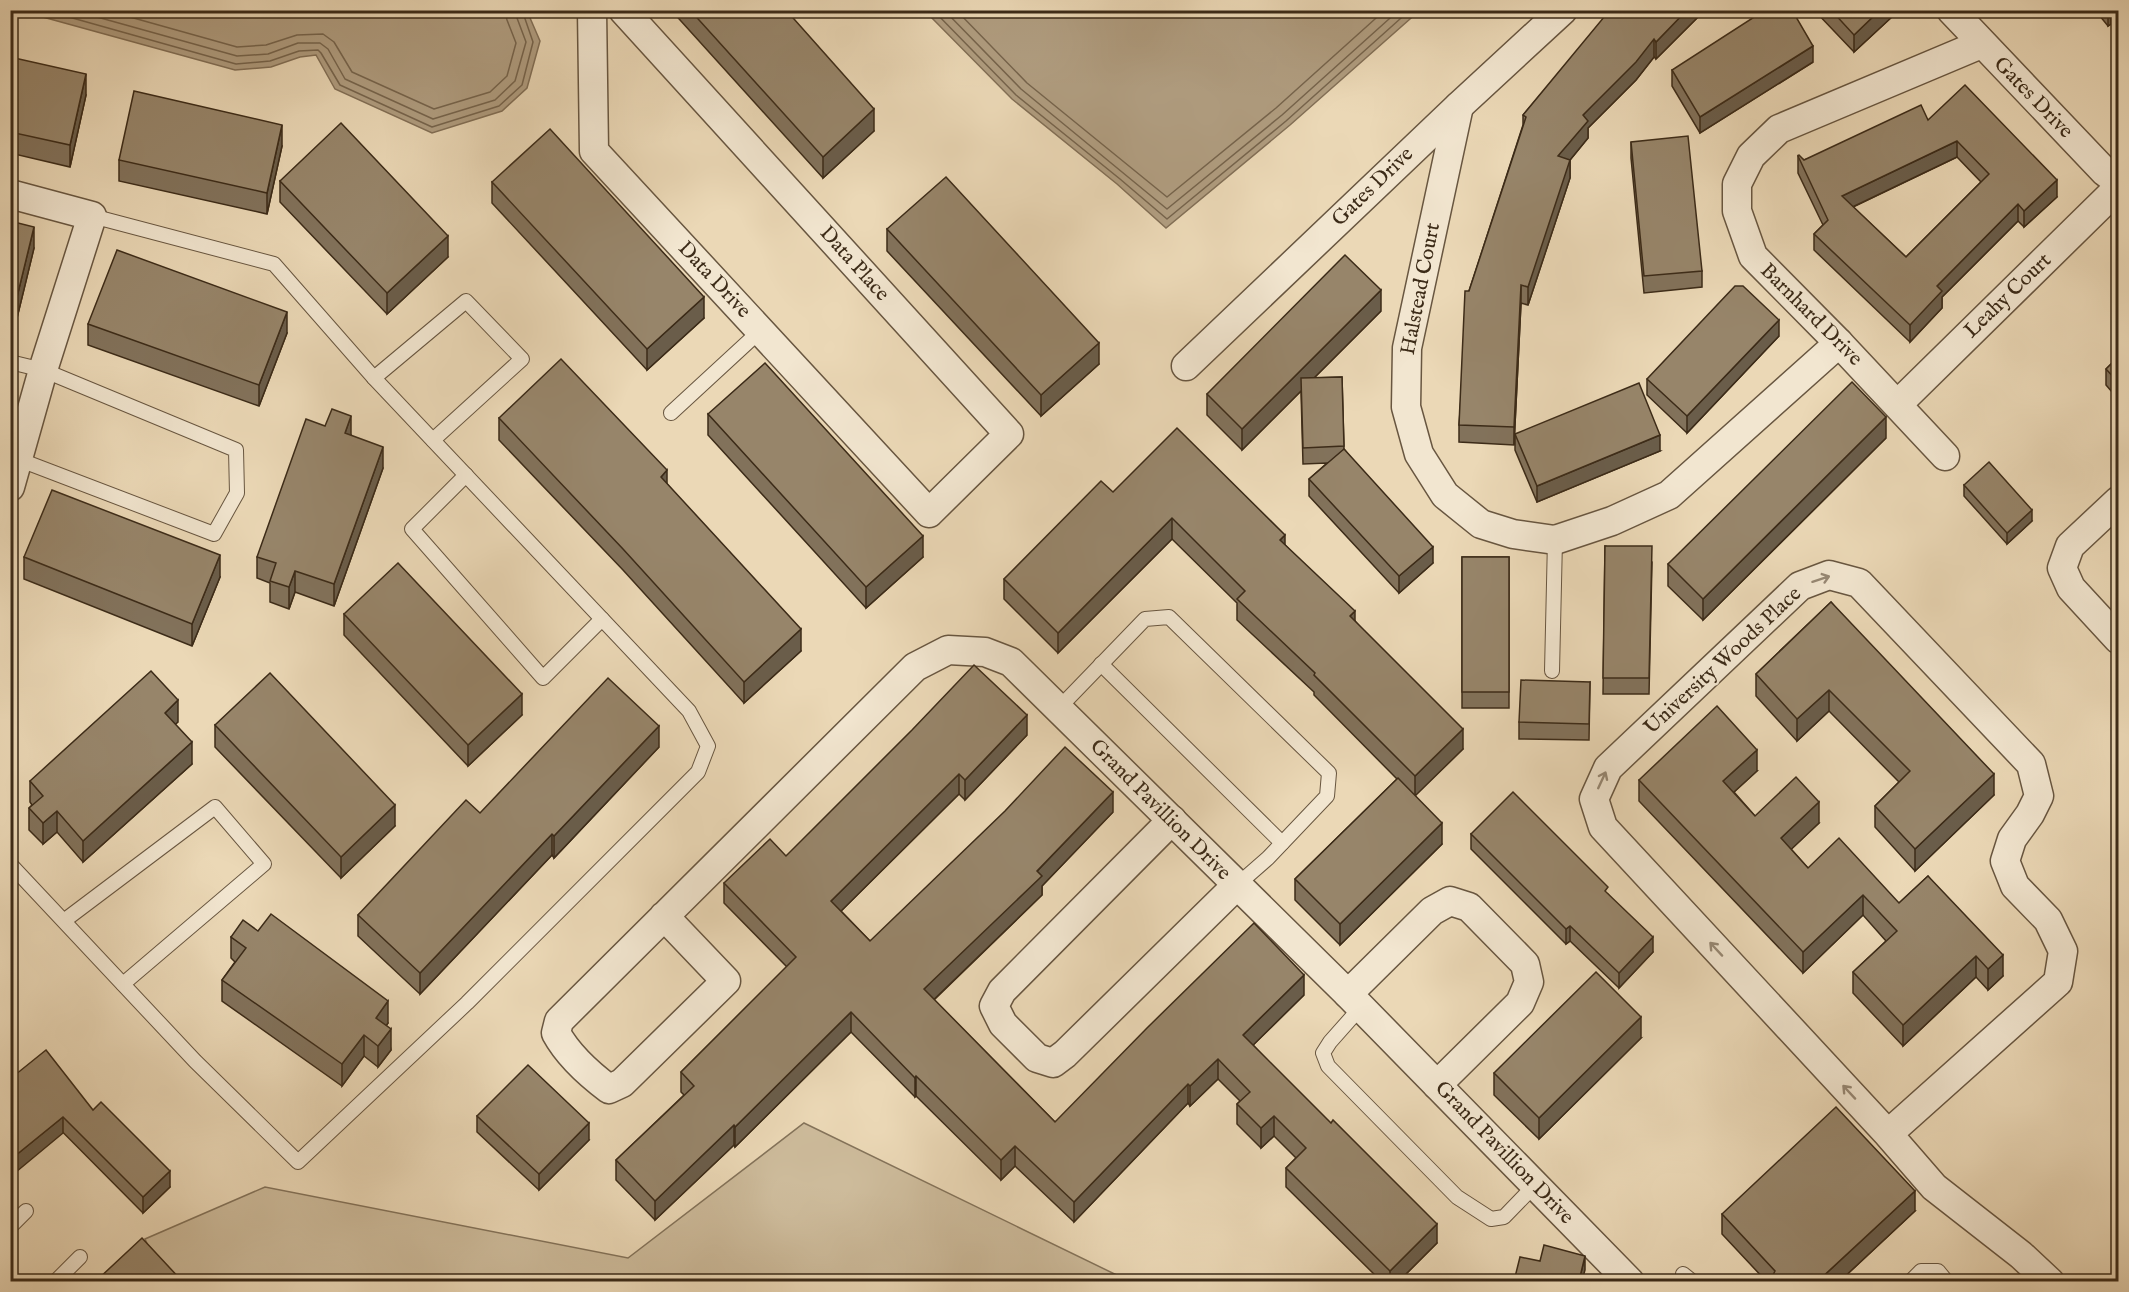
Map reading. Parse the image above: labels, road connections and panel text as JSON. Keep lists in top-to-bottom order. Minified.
{"streets":{"street":["Gates Drive","Data Place","Data Drive","Halstead Court","Leahy Court","Barnhard Drive","University Woods Place","Grand Pavillion Drive"]},"crossings":[["Gates Drive","Halstead Court"],["Gates Drive","Barnhard Drive"],["Data Place","Data Drive"],["Halstead Court","Barnhard Drive"],["Leahy Court","Barnhard Drive"]]}
